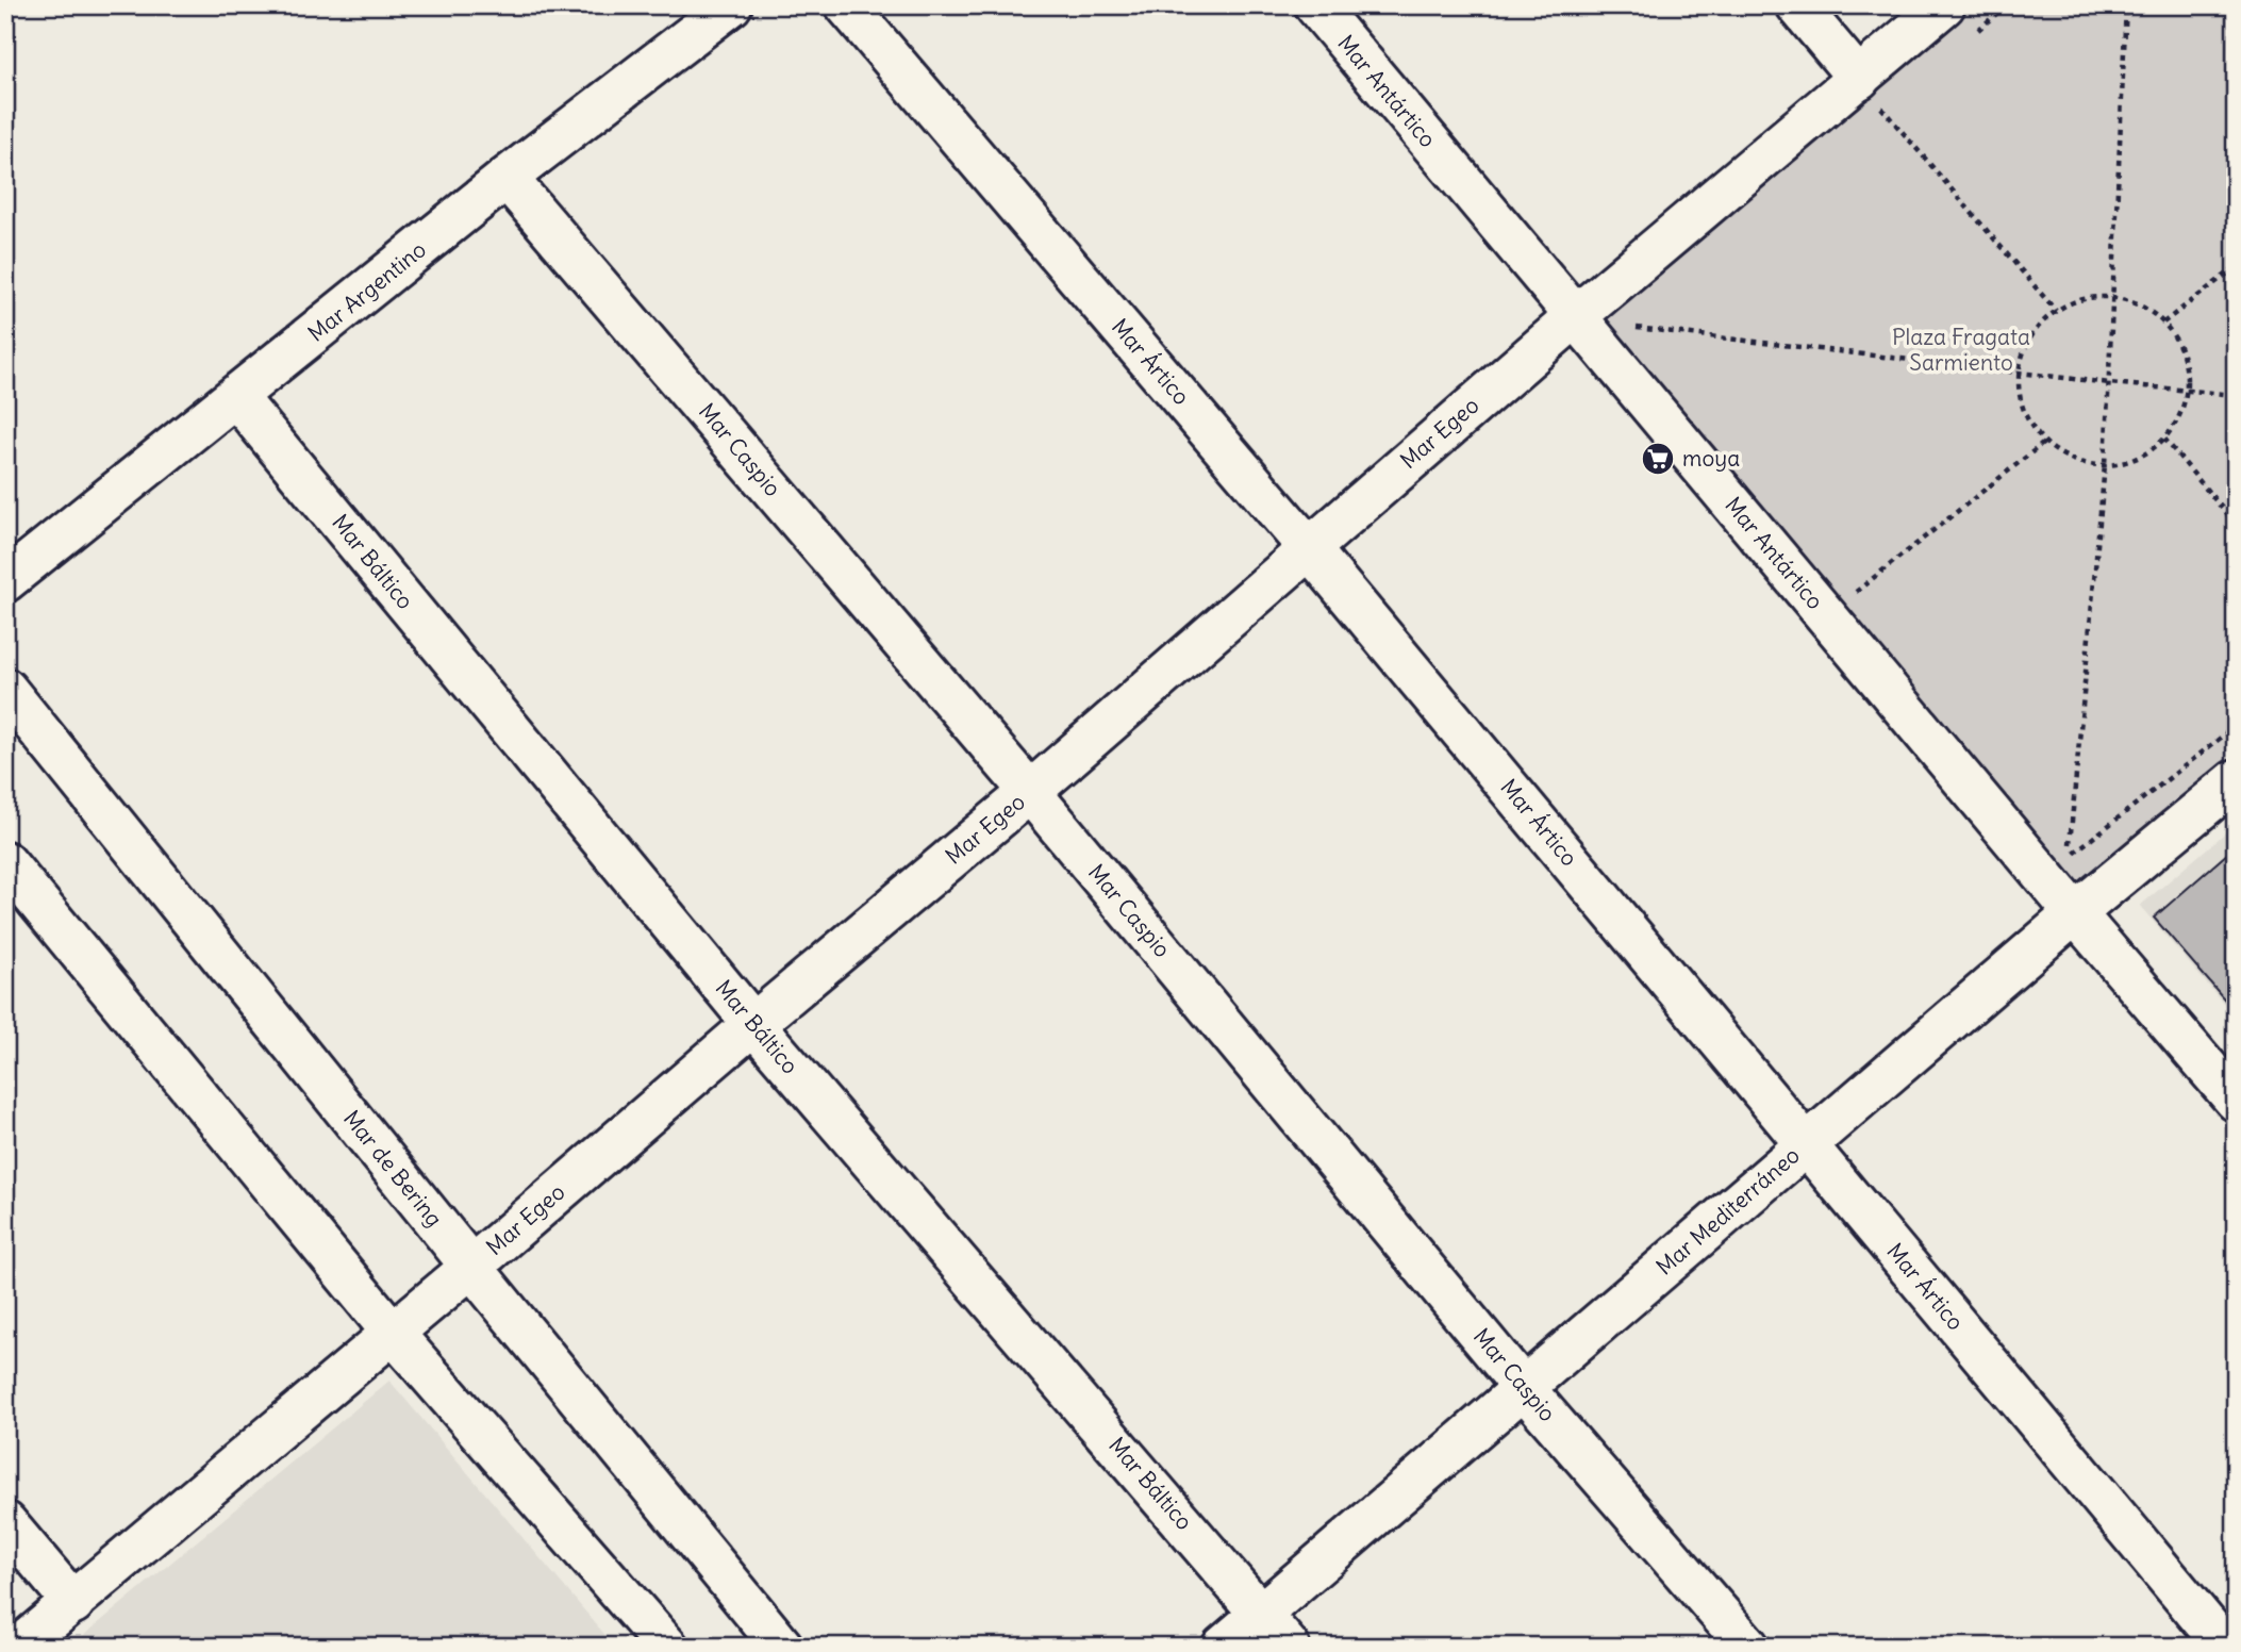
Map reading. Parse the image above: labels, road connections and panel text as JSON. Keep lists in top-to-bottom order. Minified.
{"streets":{"street":["Mar Antártico","Mar Argentino","Mar Ártico","Mar Egeo","Mar Caspio","Mar Báltico","Mar de Bering","Mar Mediterráneo"]},"crossings":[["Mar Antártico","Mar Egeo"],["Mar Antártico","Mar Mediterráneo"],["Mar Argentino","Mar Caspio"],["Mar Argentino","Mar Báltico"],["Mar Ártico","Mar Egeo"],["Mar Ártico","Mar Mediterráneo"],["Mar Egeo","Mar Caspio"],["Mar Egeo","Mar Báltico"],["Mar Egeo","Mar de Bering"],["Mar Caspio","Mar Mediterráneo"],["Mar Báltico","Mar Mediterráneo"]],"parks":["Plaza Fragata Sarmiento"],"places":{"supermarket":["moya"]}}
